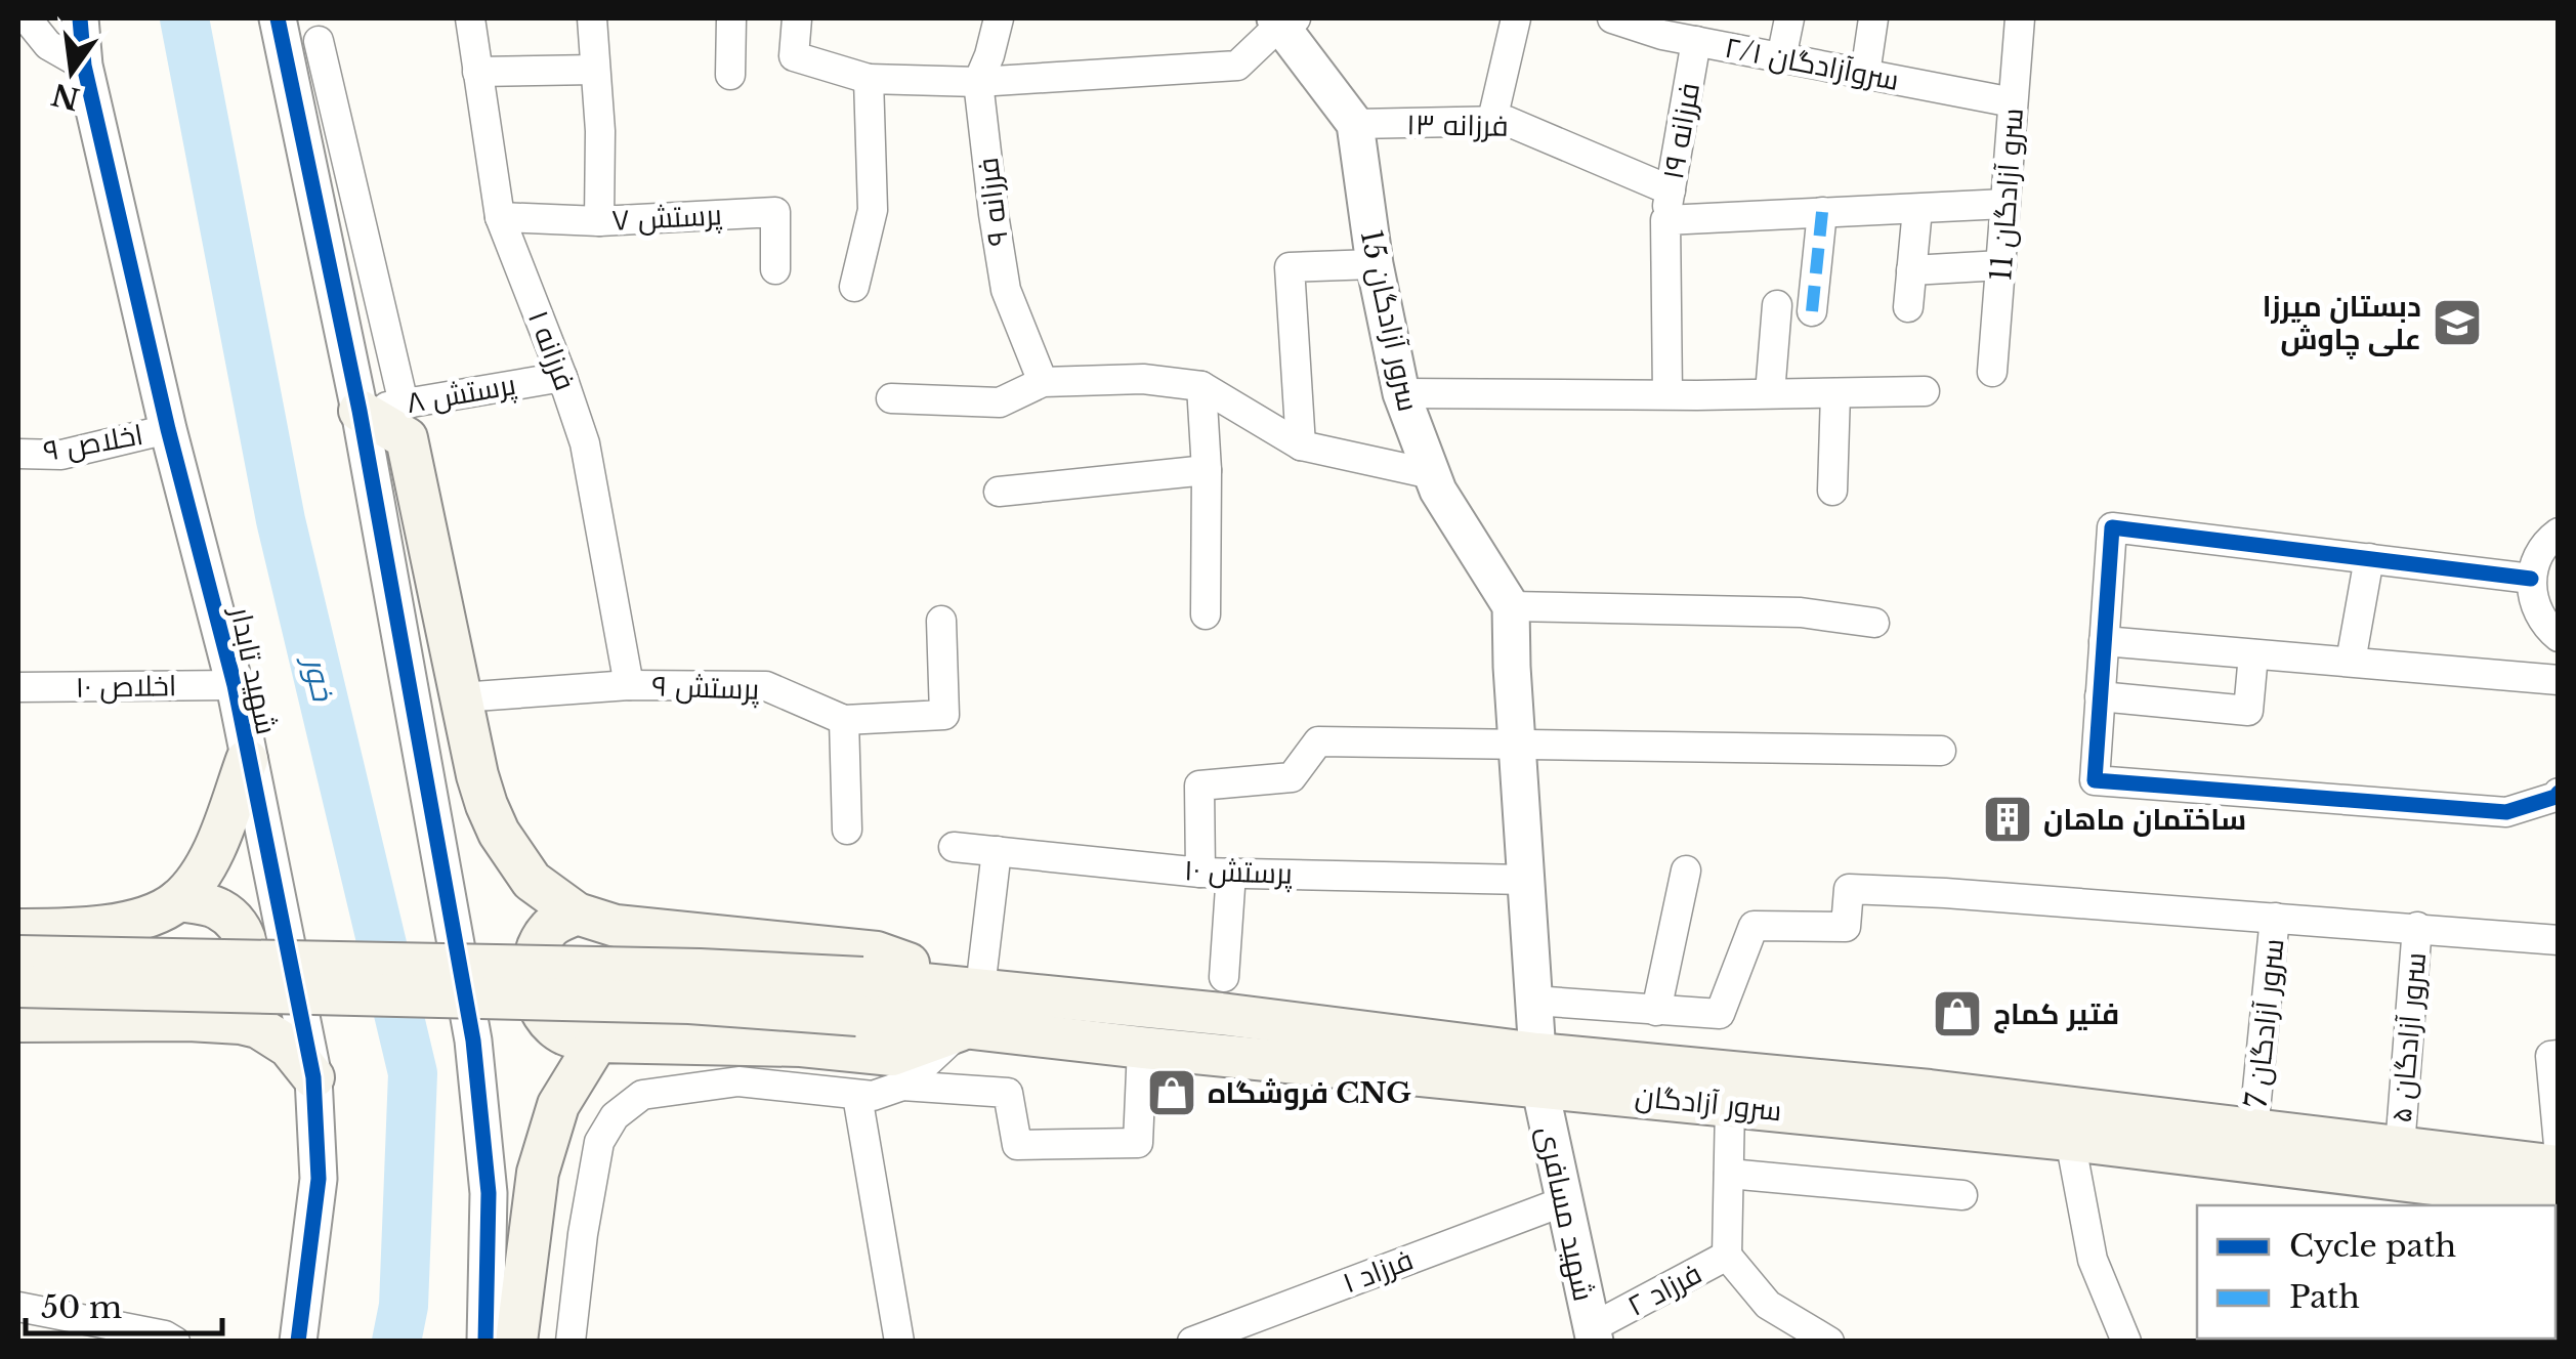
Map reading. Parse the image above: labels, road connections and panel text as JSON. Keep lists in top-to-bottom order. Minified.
{"streets":{"main road":["سرور آزادگان"],"street":["۲/۱ سروآزادگان","فرزانه ۱۳","فرزانه ۱۹","سرو آزادگان 11","فرزانه ۹","پرستش ۷","سرور آزادگان 15","فرزانه ۱","پرستش ۸","اخلاص ۹","شهید تابدار","اخلاص ۱۰","پرستش ۹","پرستش ۱۰","سرور آزادگان 7","سرور آزادگان ۵","شهید مسافری","فرزاد ۱","فرزاد ۲"]},"crossings":[["۲/۱ سروآزادگان","فرزانه ۱۹"],["۲/۱ سروآزادگان","سرو آزادگان 11"],["فرزانه ۱۳","فرزانه ۱۹"],["فرزانه ۱۳","سرور آزادگان 15"],["پرستش ۷","فرزانه ۱"],["فرزانه ۱","پرستش ۸"],["فرزانه ۱","پرستش ۹"],["اخلاص ۹","شهید تابدار"],["شهید تابدار","اخلاص ۱۰"],["سرور آزادگان 7","سرور آزادگان"],["سرور آزادگان ۵","سرور آزادگان"],["سرور آزادگان","شهید مسافری"],["شهید مسافری","فرزاد ۱"],["شهید مسافری","فرزاد ۲"]],"water":["خور"],"places":{"school or university":["دبستان میرزا علی چاوش"],"building":["ساختمان ماهان"],"shop":["فتیر کماج","فروشگاه CNG"]},"legend":["Cycle path","Path"],"scale_bar":"50 m","north":"bottom"}
